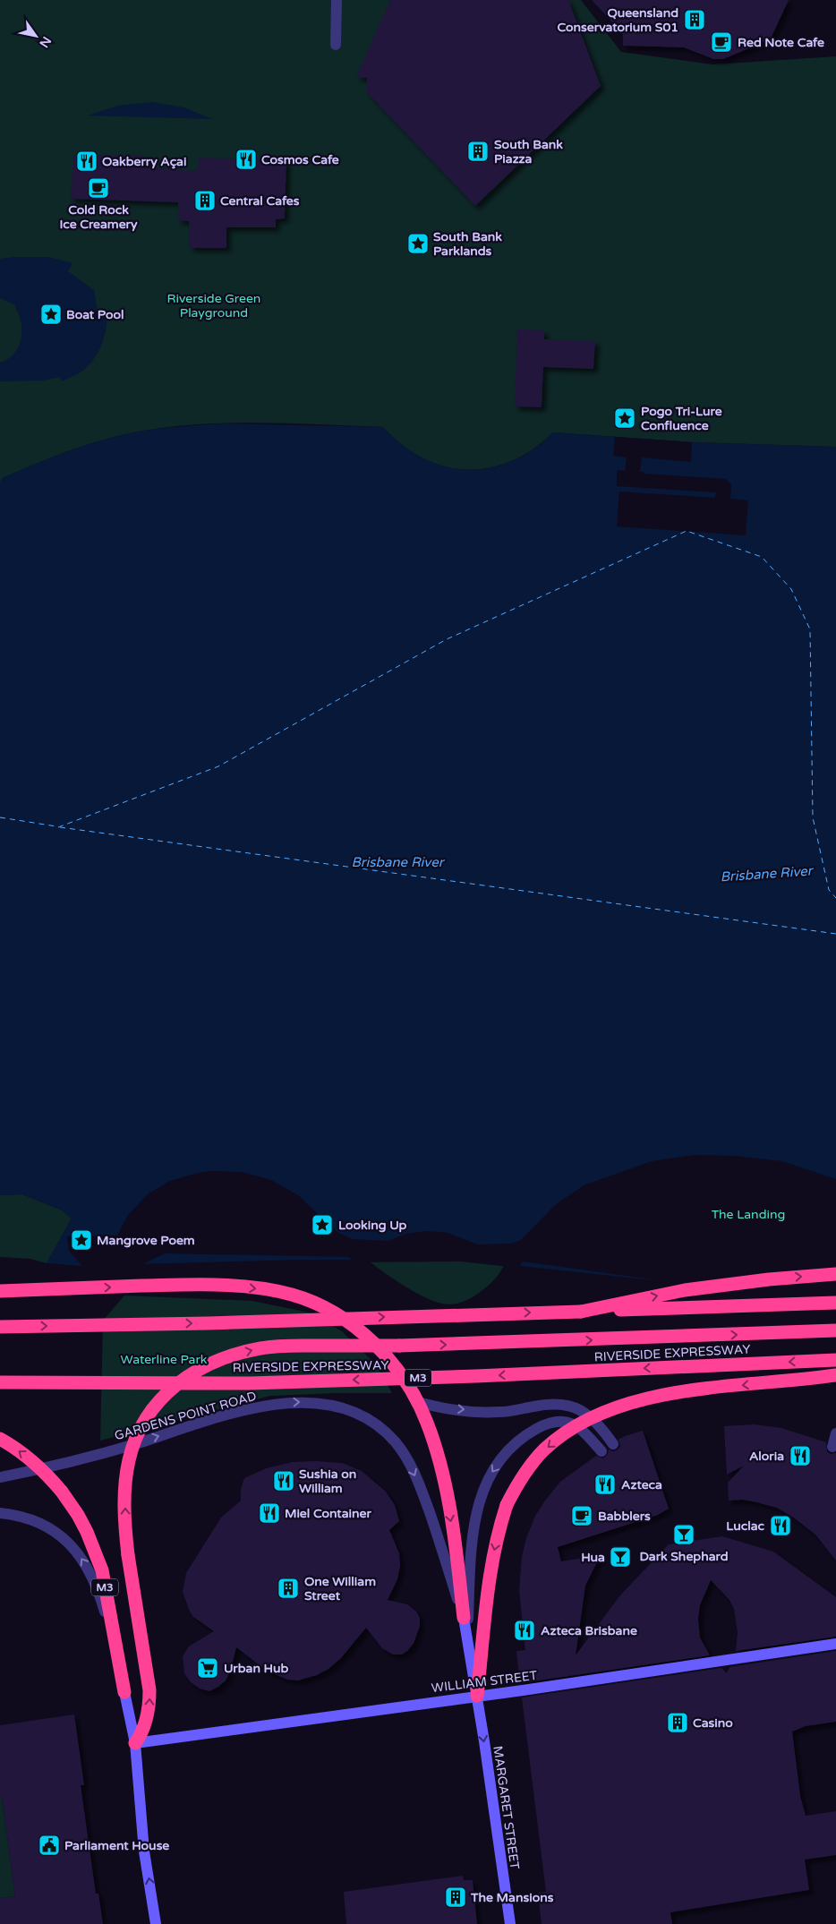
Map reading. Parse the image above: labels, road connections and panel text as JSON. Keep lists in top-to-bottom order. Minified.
{"streets":{"highway":["RIVERSIDE EXPRESSWAY","M3"],"street":["GARDENS POINT ROAD","WILLIAM STREET","MARGARET STREET"]},"crossings":[["M3","GARDENS POINT ROAD"],["M3","WILLIAM STREET"],["M3","MARGARET STREET"],["WILLIAM STREET","MARGARET STREET"]],"one_way":["MARGARET STREET"],"water":["Brisbane River"],"parks":["Riverside Green Playground","The Landing","Waterline Park"],"places":{"building":["Queensland Conservatorium S01","South Bank Piazza","Central Cafes","One William Street","Casino","The Mansions"],"cafe":["Red Note Cafe","Cold Rock Ice Creamery","Babblers"],"restaurant":["Cosmos Cafe","Oakberry Açai","Aloria","Sushia on William","Azteca","Miel Container","Luclac","Azteca Brisbane"],"place":["South Bank Parklands","Boat Pool","Pogo Tri-Lure Confluence","Looking Up","Mangrove Poem"],"bar":["Dark Shephard","Hua"],"supermarket":["Urban Hub"],"public building":["Parliament House"]},"north":"bottom right"}
